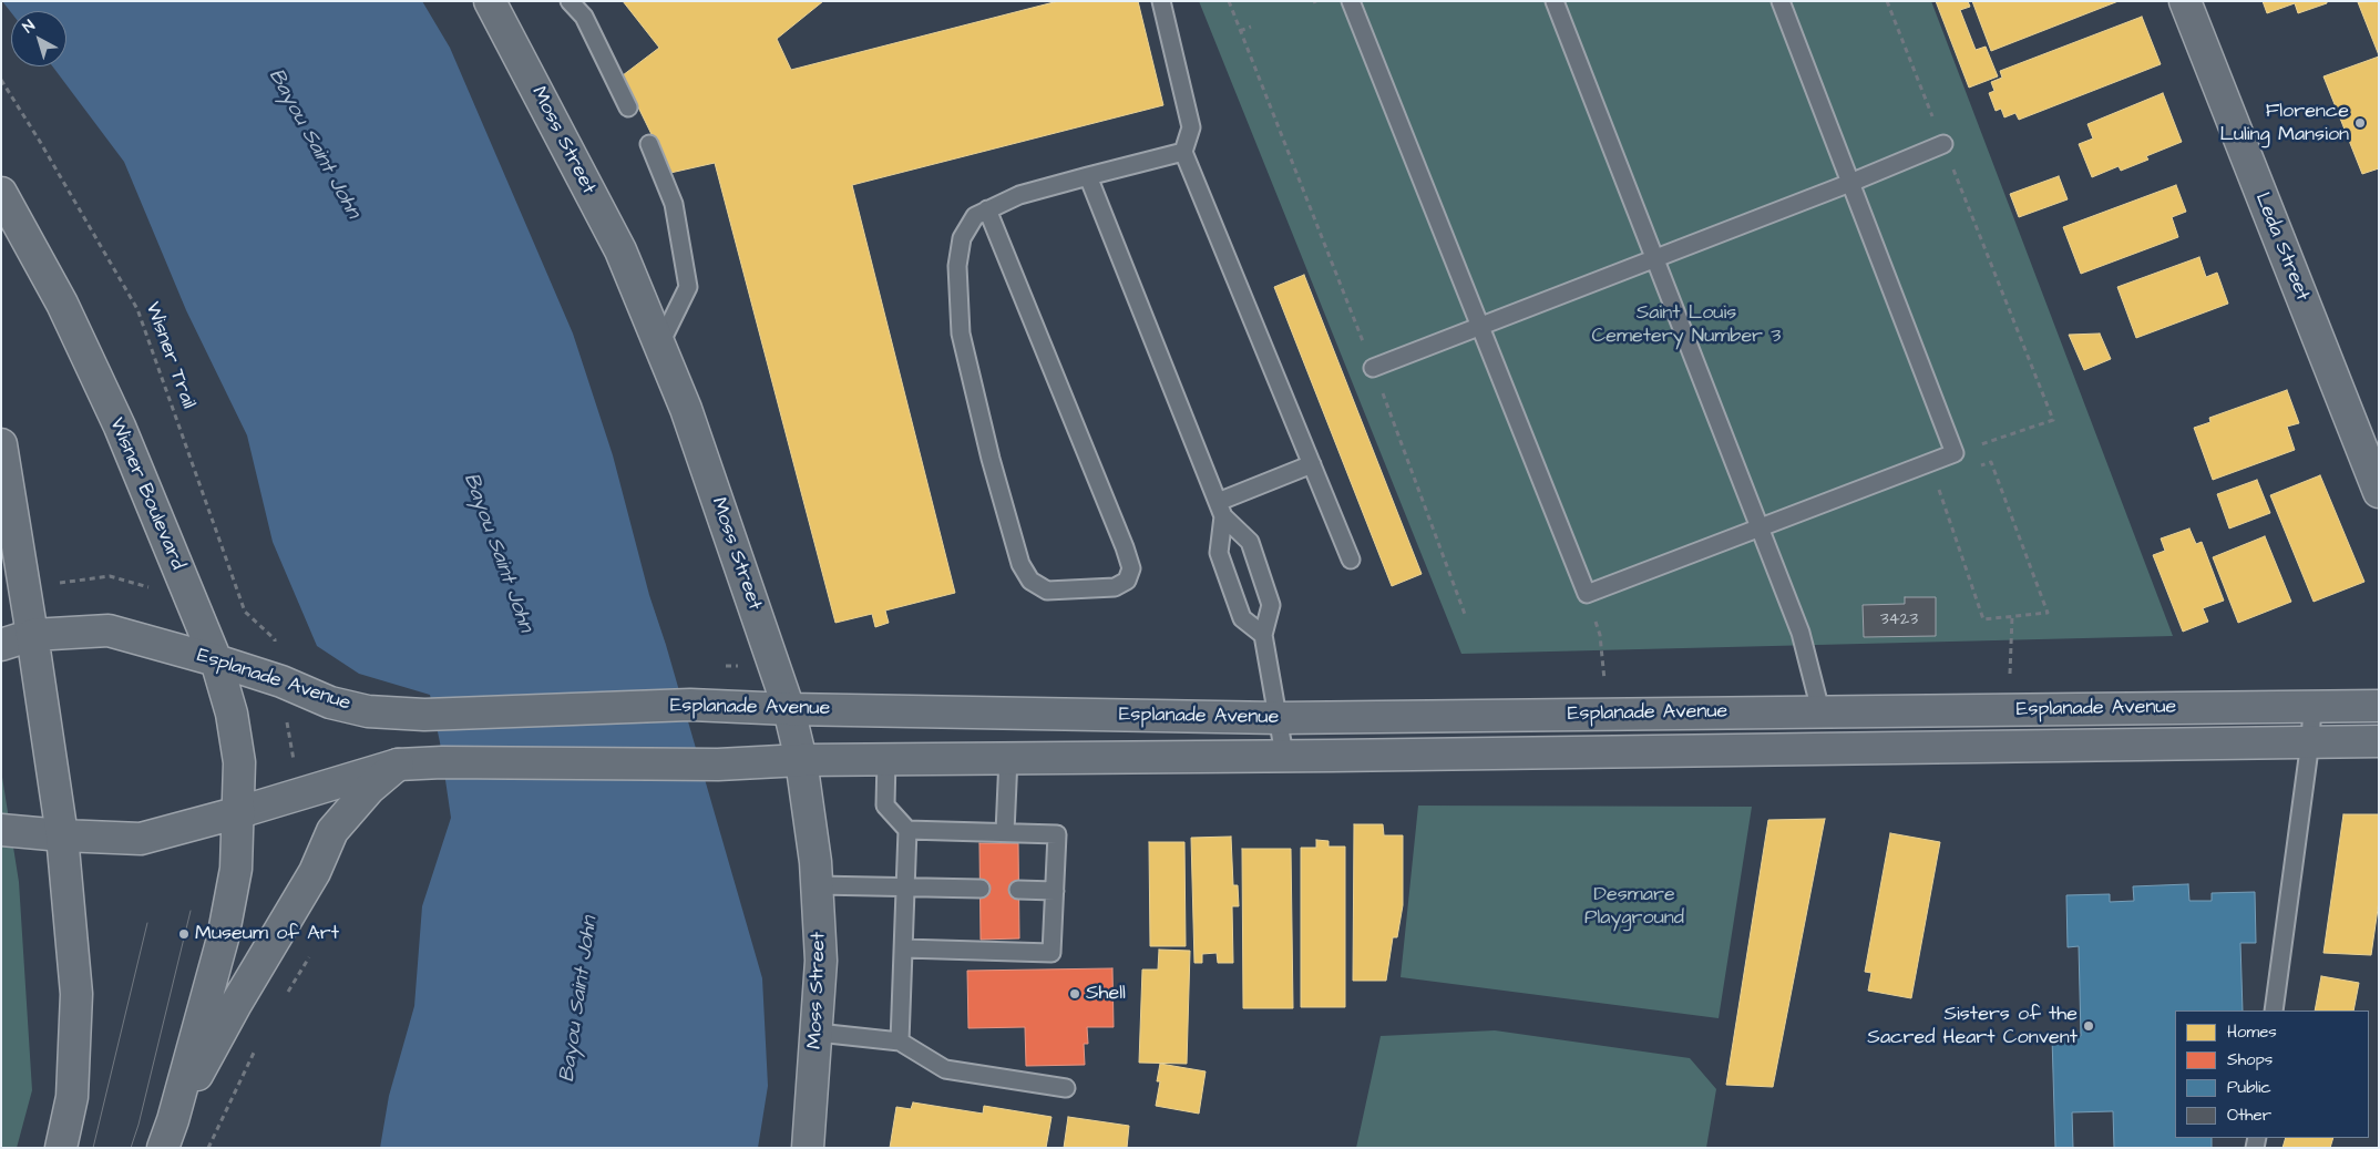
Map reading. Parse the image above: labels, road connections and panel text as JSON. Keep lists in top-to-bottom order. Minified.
{"streets":{"street":["Moss Street","Leda Street","Wisner Boulevard","Esplanade Avenue"],"path":["Wisner Trail"]},"crossings":[["Moss Street","Esplanade Avenue"],["Wisner Boulevard","Esplanade Avenue"]],"water":["Bayou Saint John"],"parks":["Saint Louis Cemetery Number 3","Desmare Playground"],"places":["Florence Luling Mansion","Museum of Art","Shell","Sisters of the Sacred Heart Convent"],"house_numbers":["3423"],"legend":["Homes","Shops","Public","Other"],"north":"top left"}
